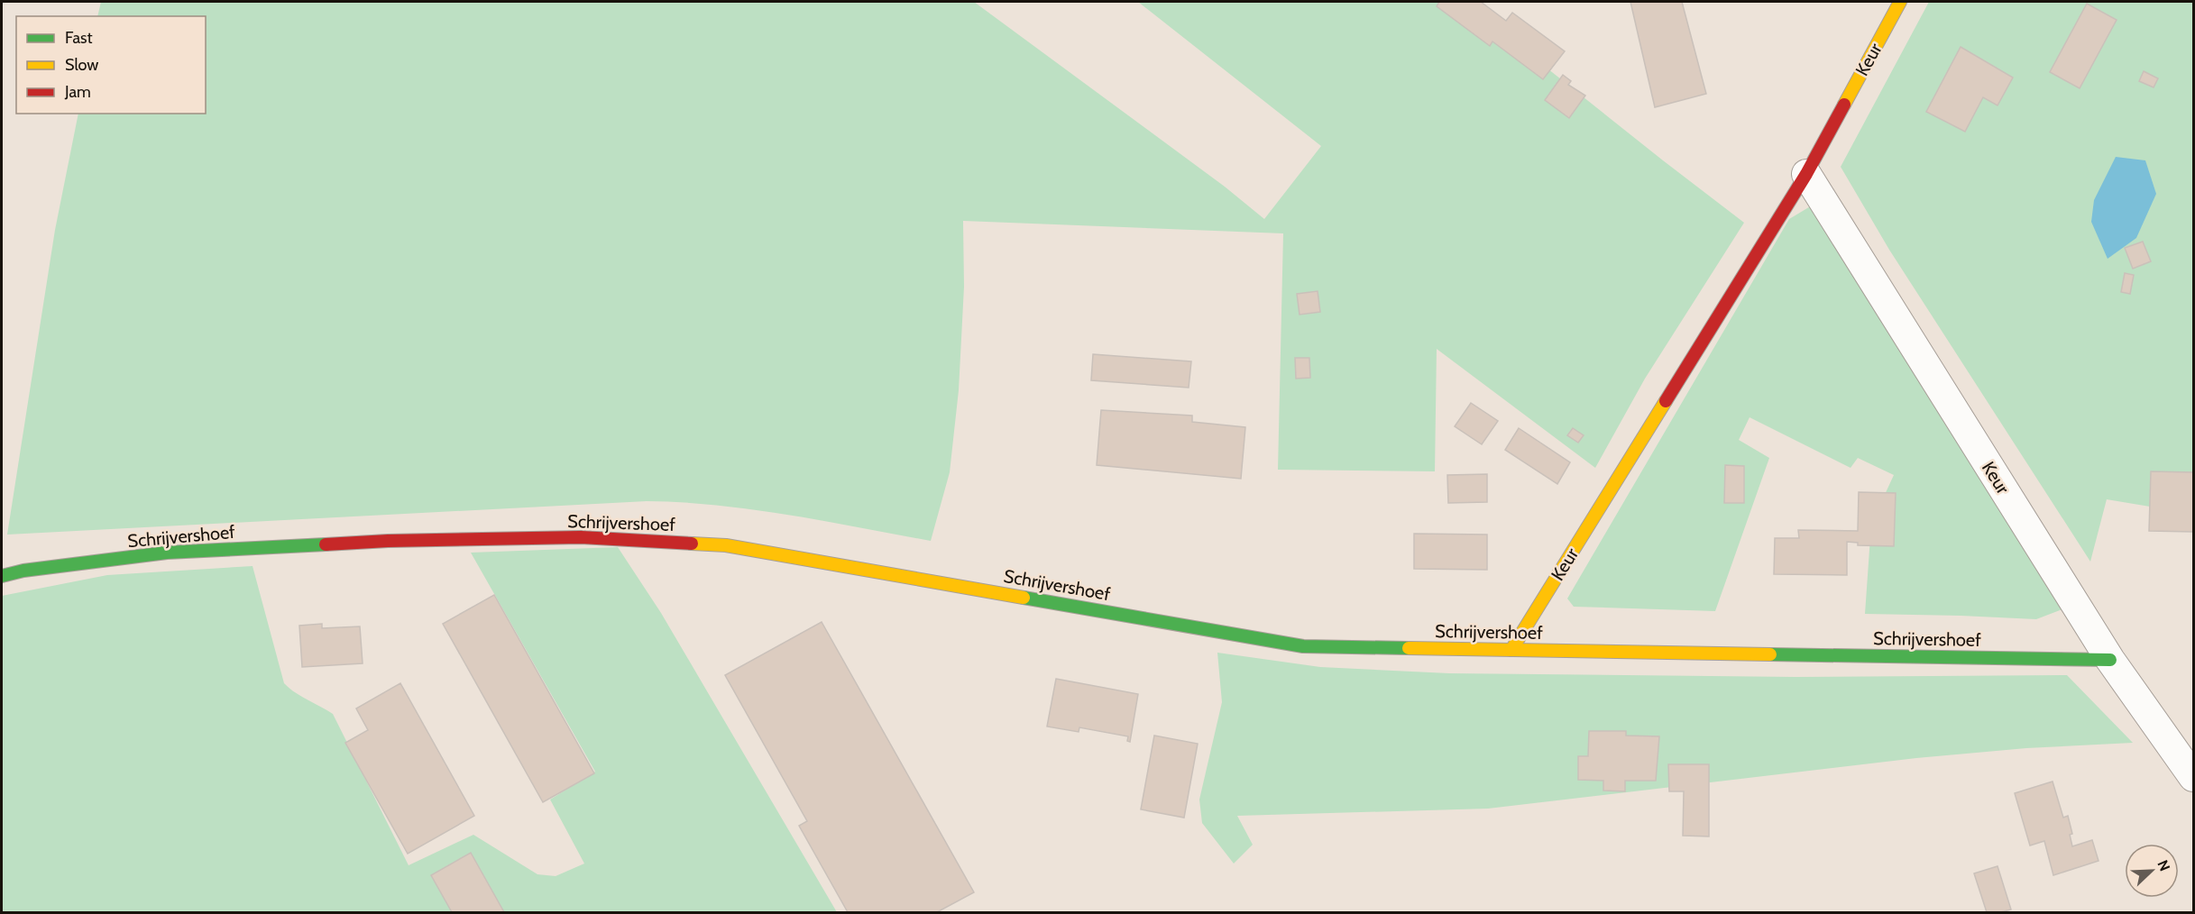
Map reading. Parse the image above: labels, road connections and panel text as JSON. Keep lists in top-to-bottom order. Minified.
{"streets":{"street":["Keur","Schrijvershoef"]},"crossings":[["Keur","Schrijvershoef"]],"legend":["Fast","Slow","Jam"],"north":"top right"}
